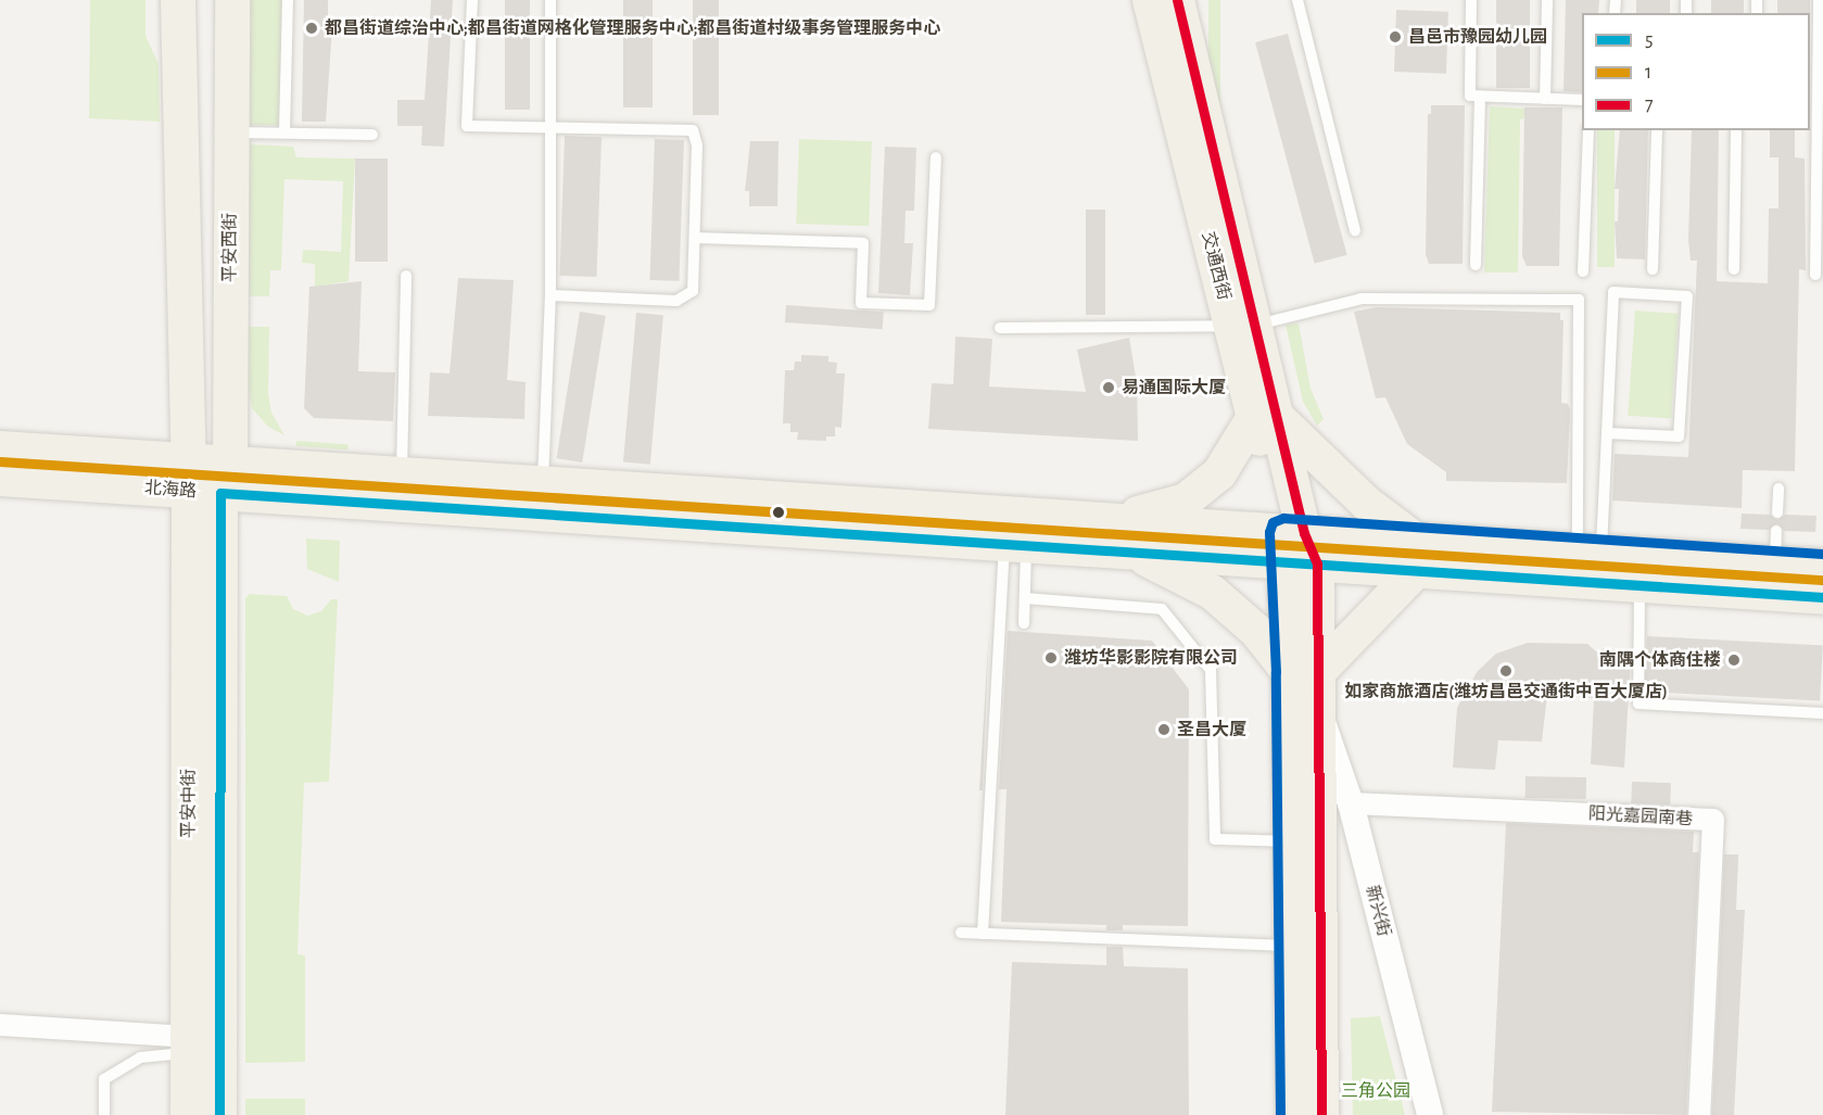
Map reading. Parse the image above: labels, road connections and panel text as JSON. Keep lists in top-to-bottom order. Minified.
{"streets":{"main road":["平安西街","交通西街","北海路","平安中街"],"street":["阳光嘉园南巷","新兴街"]},"crossings":[["平安西街","北海路"],["平安西街","平安中街"],["交通西街","北海路"],["北海路","平安中街"],["阳光嘉园南巷","新兴街"]],"parks":["三角公园"],"places":["都昌街道综治中心;都昌街道网格化管理服务中心;都昌街道村级事务管理服务中心","昌邑市豫园幼儿园","易通国际大厦","潍坊华影影院有限公司","南隅个体商住楼","如家商旅酒店(潍坊昌邑交通街中百大厦店)","圣昌大厦"],"lines":["transit line 7","transit line 1","transit line 5"],"legend":["5","1","7"]}
